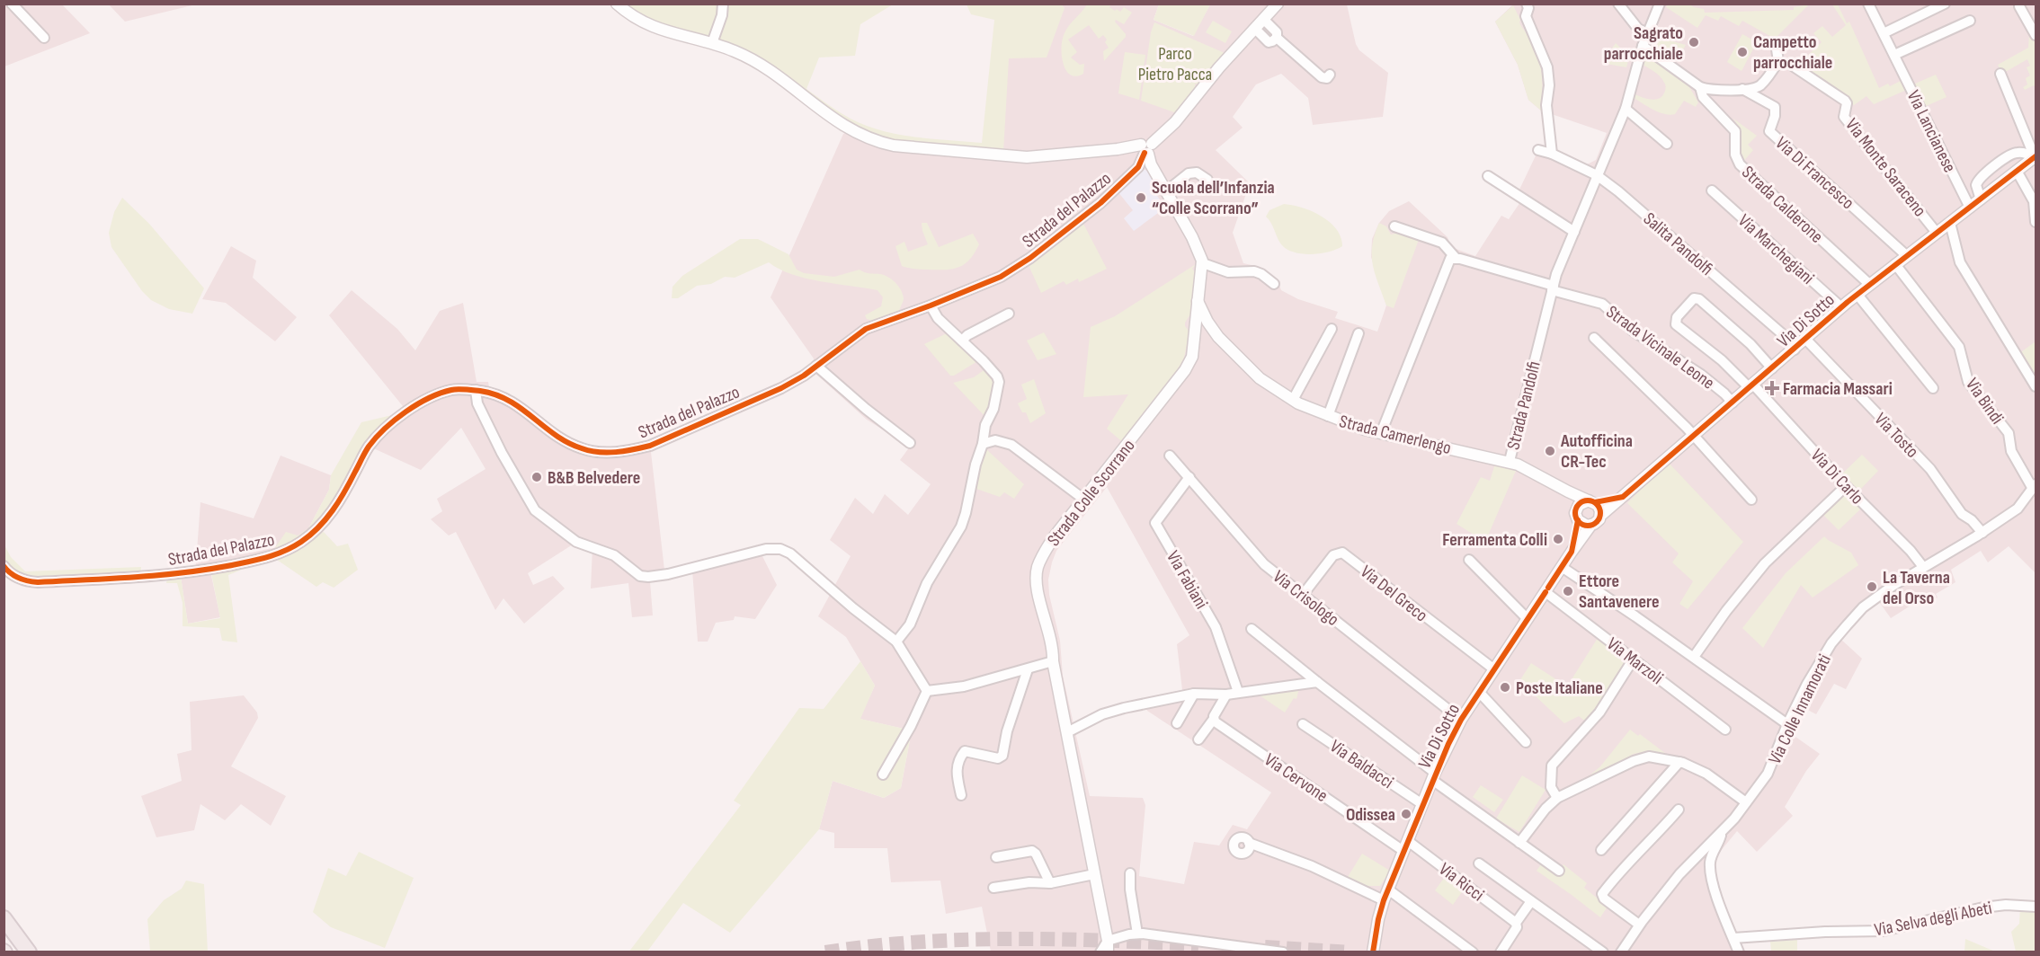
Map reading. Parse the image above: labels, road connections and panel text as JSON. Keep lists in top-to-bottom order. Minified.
{"streets":{"street":["Via Lancianese","Via Monte Saraceno","Via Di Francesco","Strada Calderone","Strada del Palazzo","Salita Pandolfi","Via Marchegiani","Via Di Sotto","Strada Vicinale Leone","Via Bindi","Strada Pandolfi","Strada Camerlengo","Via Tosto","Via Di Carlo","Strada Colle Scorrano","Via Fabiani","Via Del Greco","Via Crisologo","Via Marzoli","Via Colle Innamorati","Via Baldacci","Via Cervone","Via Ricci","Via Selva degli Abeti"]},"crossings":[["Via Lancianese","Via Di Sotto"],["Via Monte Saraceno","Via Di Sotto"],["Via Di Francesco","Via Di Sotto"],["Strada Calderone","Via Di Sotto"],["Salita Pandolfi","Via Di Sotto"],["Salita Pandolfi","Strada Pandolfi"],["Via Marchegiani","Via Di Sotto"],["Via Di Sotto","Strada Vicinale Leone"],["Via Di Sotto","Via Bindi"],["Via Di Sotto","Strada Pandolfi"],["Via Di Sotto","Via Tosto"],["Via Di Sotto","Via Di Carlo"],["Via Di Sotto","Via Del Greco"],["Via Di Sotto","Via Crisologo"],["Via Di Sotto","Via Marzoli"],["Via Di Sotto","Via Baldacci"],["Via Di Sotto","Via Cervone"],["Via Di Sotto","Via Ricci"],["Strada Vicinale Leone","Strada Pandolfi"],["Via Bindi","Via Colle Innamorati"],["Strada Pandolfi","Strada Camerlengo"],["Strada Camerlengo","Strada Colle Scorrano"],["Via Tosto","Via Colle Innamorati"],["Via Di Carlo","Via Colle Innamorati"],["Via Fabiani","Via Crisologo"],["Via Del Greco","Via Crisologo"],["Via Cervone","Via Ricci"]],"parks":["Parco Pietro Pacca"],"places":{"other":["Sagrato parrocchiale","Campetto parrocchiale","Scuola dell’Infanzia “Colle Scorrano”","Autofficina CR-Tec","B&B Belvedere","Ferramenta Colli","La Taverna del Orso","Ettore Santavenere","Poste Italiane","Odissea"],"health":["Farmacia Massari"]}}
